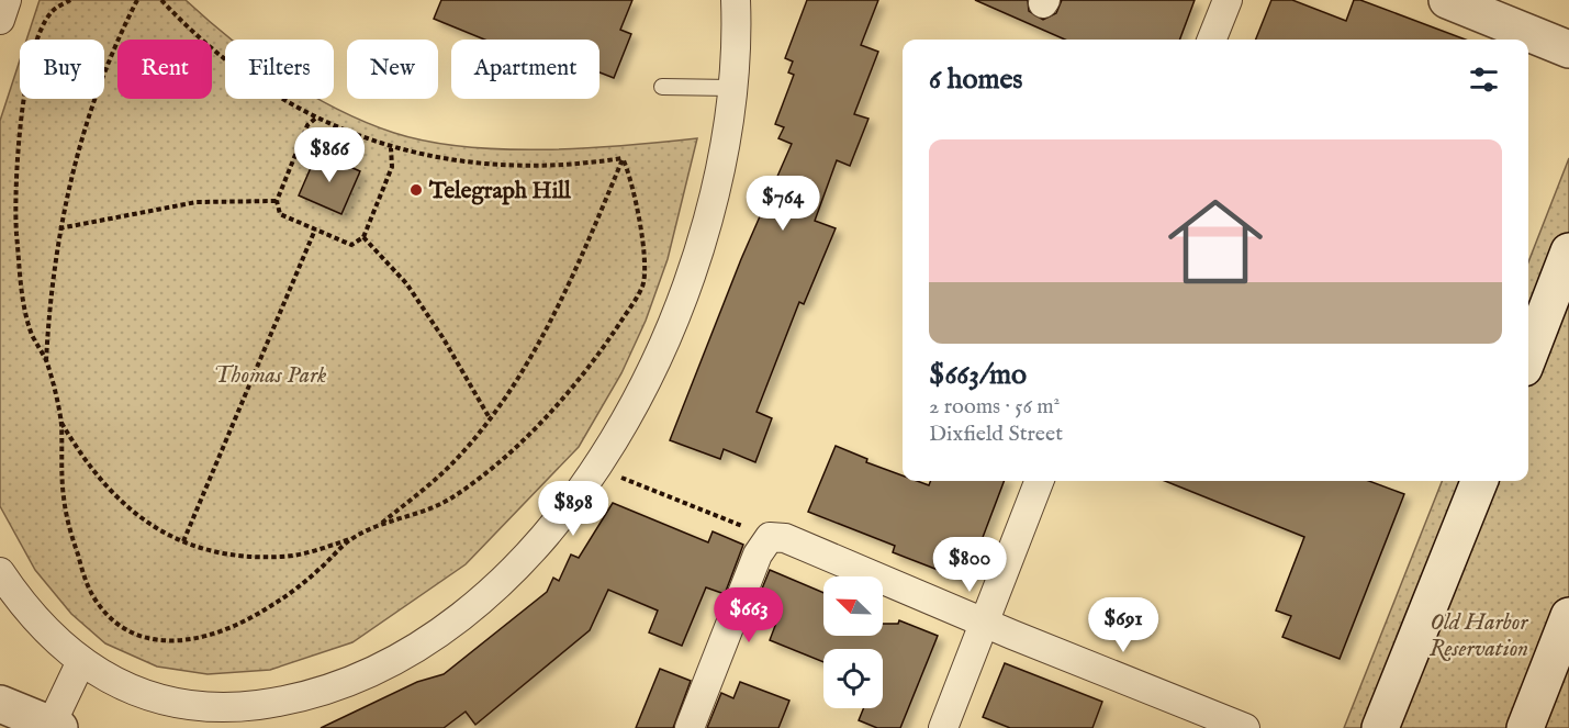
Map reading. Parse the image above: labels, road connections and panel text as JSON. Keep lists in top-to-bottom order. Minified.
{"parks":["Thomas Park","Old Harbor Reservation"],"places":["Telegraph Hill"],"north":"top left","page":{"chip":["Buy","Rent","Filters","New","Apartment"],"heading":"6 homes","list":[{"name":"$663/mo","note":"2 rooms · 56 m² · Dixfield Street"}],"price":["$866","$764","$898","$800","$663","$691"]}}
